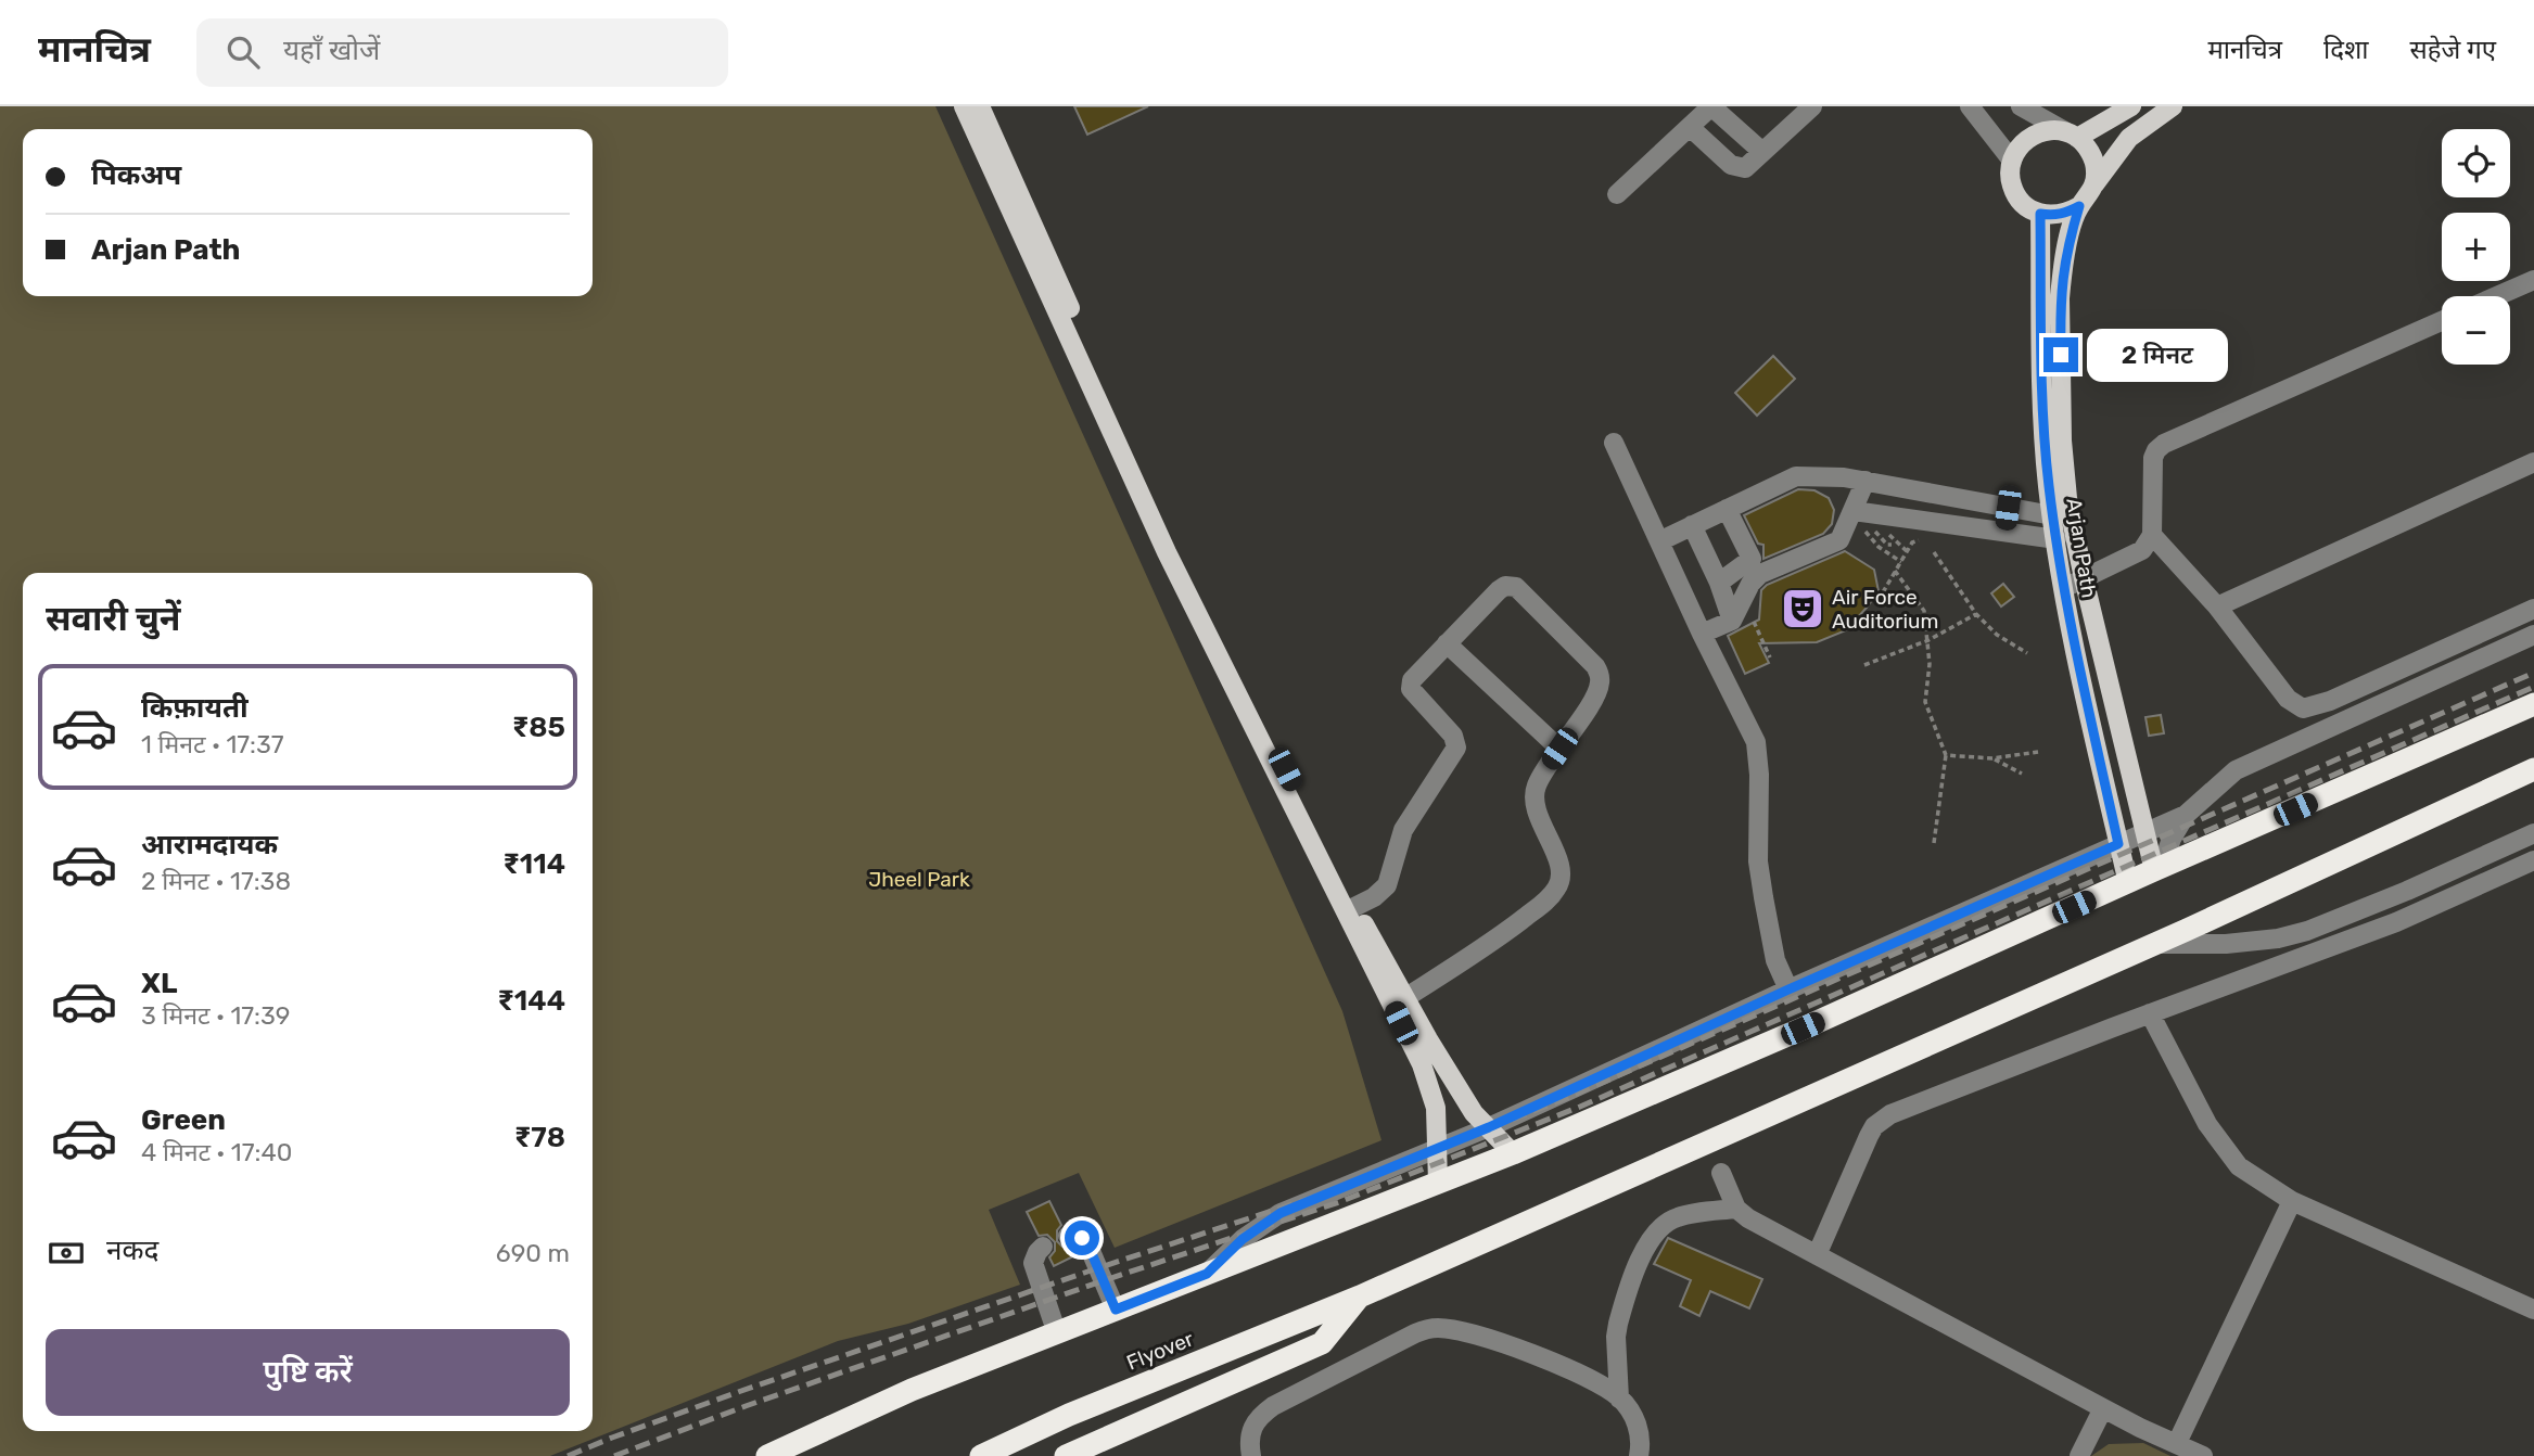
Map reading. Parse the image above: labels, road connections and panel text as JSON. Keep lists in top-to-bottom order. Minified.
{"streets":{"highway":["Flyover"],"main road":["Arjan Path"]},"parks":["Jheel Park"],"places":{"theatre":["Air Force Auditorium"]},"page":{"header":"मानचित्र","search":"यहाँ खोजें","nav":["मानचित्र","दिशा","सहेजे गए"],"map_buttons":["+","−"],"banner":["पिकअप","Arjan Path"],"bubble":"2 मिनट","heading":"सवारी चुनें","list":[{"name":"किफ़ायती","note":"1 मिनट · 17:37","value":"₹85"},{"name":"आरामदायक","note":"2 मिनट · 17:38","value":"₹114"},{"name":"XL","note":"3 मिनट · 17:39","value":"₹144"},{"name":"Green","note":"4 मिनट · 17:40","value":"₹78"}],"pay":["नकद","690 m"],"buttons":"पुष्टि करें"}}
